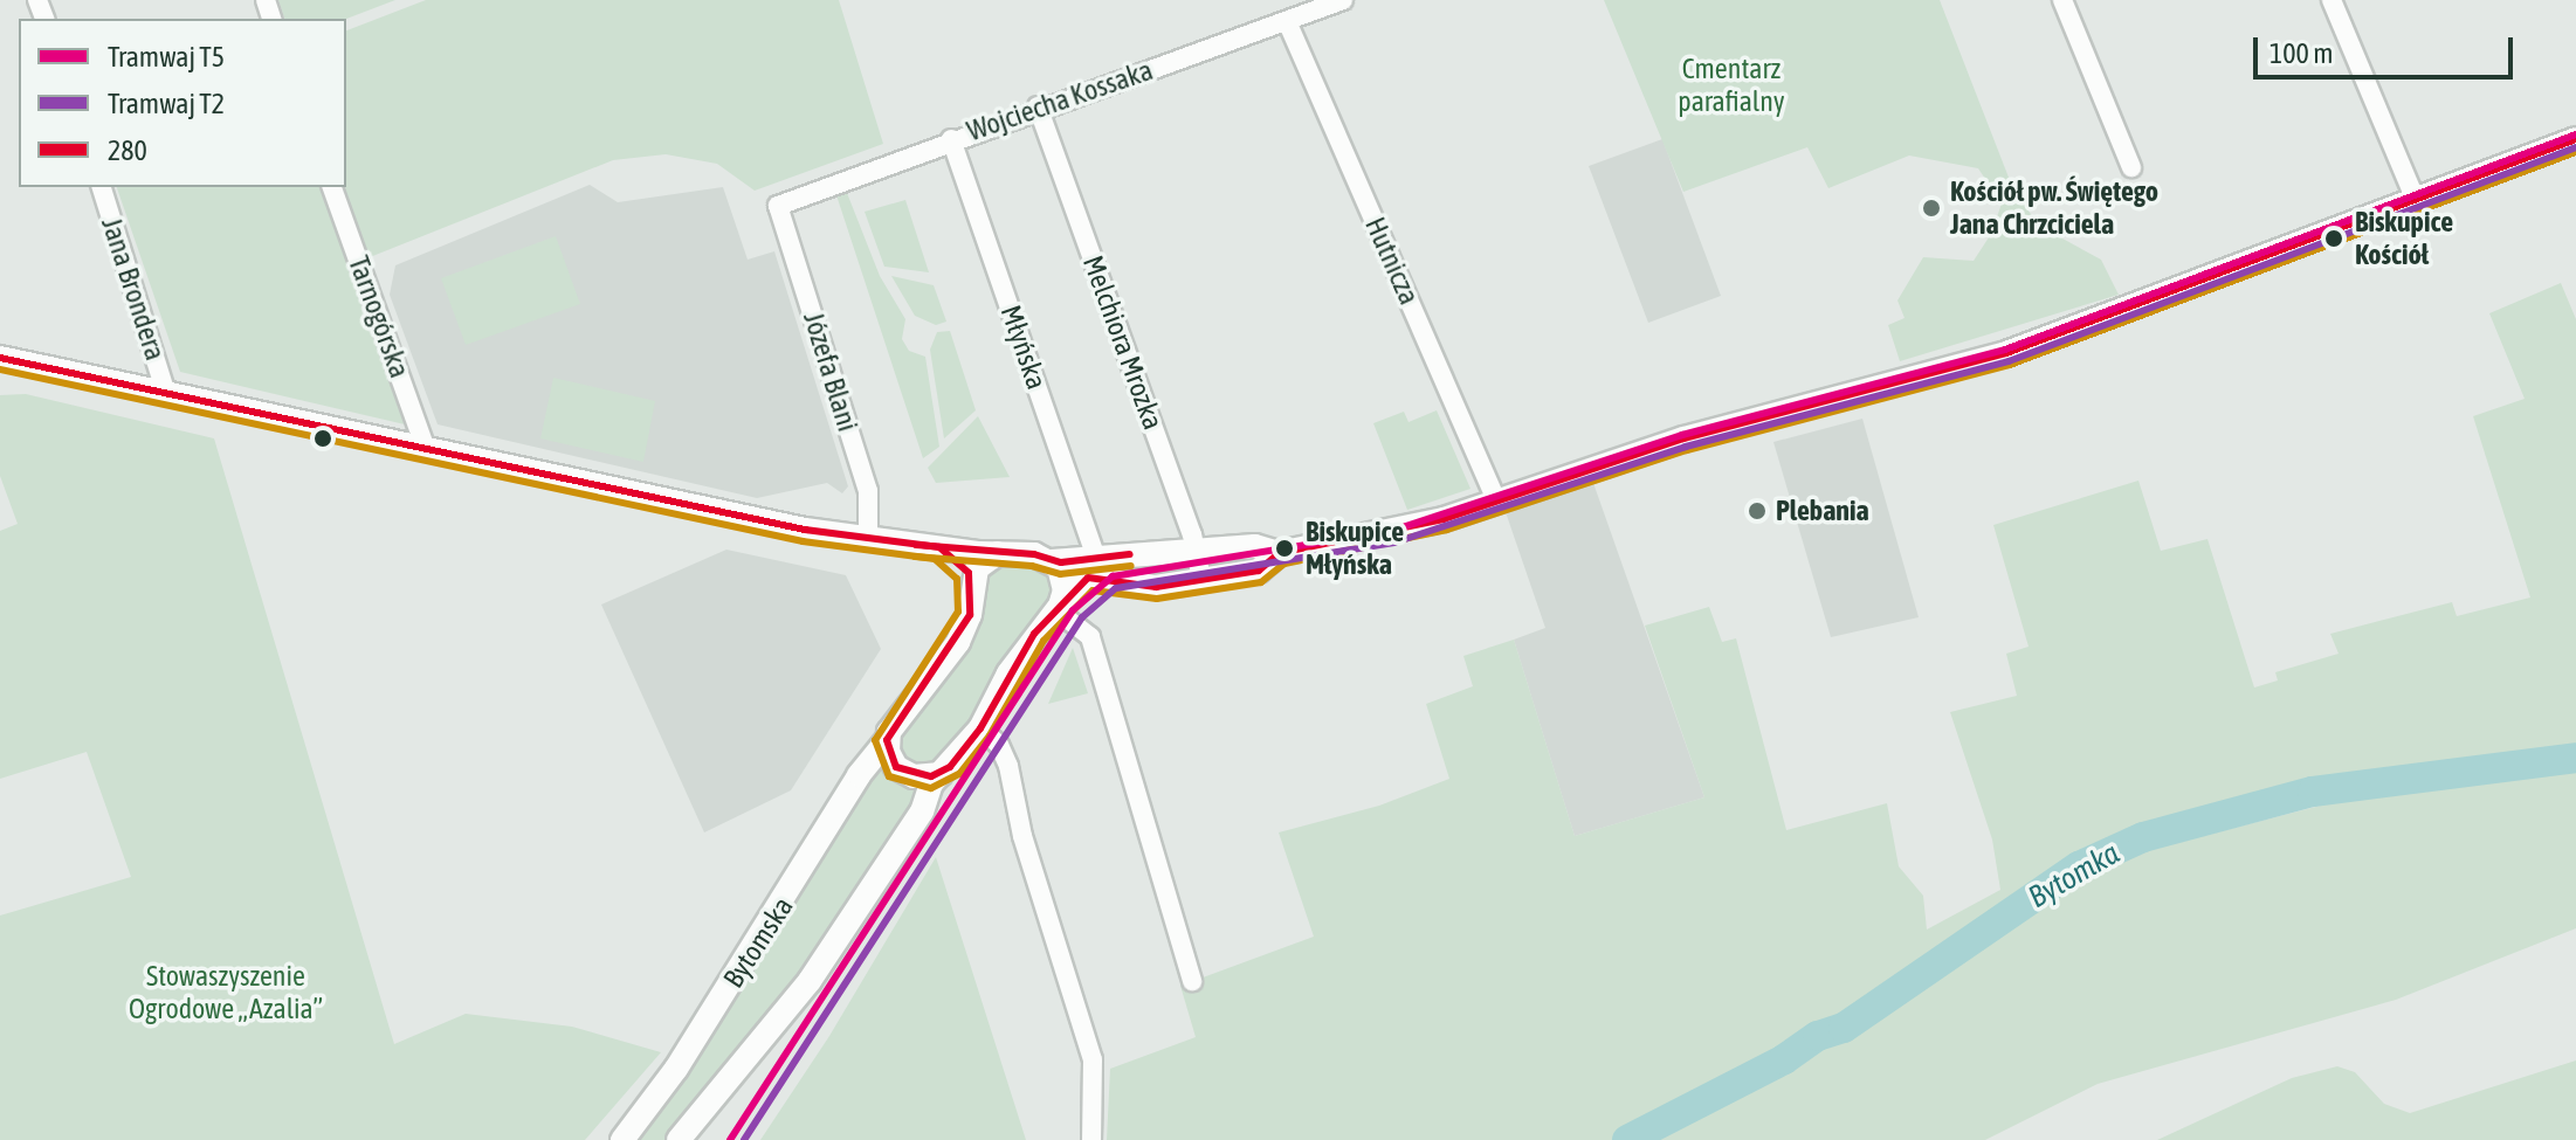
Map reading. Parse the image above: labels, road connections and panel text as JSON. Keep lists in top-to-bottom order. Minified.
{"streets":{"street":["Wojciecha Kossaka","Hutnicza","Jana Brondera","Tarnogórska","Melchiora Mrozka","Młyńska","Józefa Blani","Bytomska"]},"crossings":[["Wojciecha Kossaka","Hutnicza"],["Wojciecha Kossaka","Melchiora Mrozka"],["Wojciecha Kossaka","Młyńska"],["Wojciecha Kossaka","Józefa Blani"]],"water":["Bytomka"],"parks":["Cmentarz parafialny","Stowaszyszenie Ogrodowe „Azalia”"],"places":["Kościół pw. Świętego Jana Chrzciciela","Biskupice Kościół","Plebania","Biskupice Młyńska"],"lines":["tram line T5","transit line 280","tram line T2"],"legend":["Tramwaj T5","Tramwaj T2","280"],"scale_bar":"100 m"}
